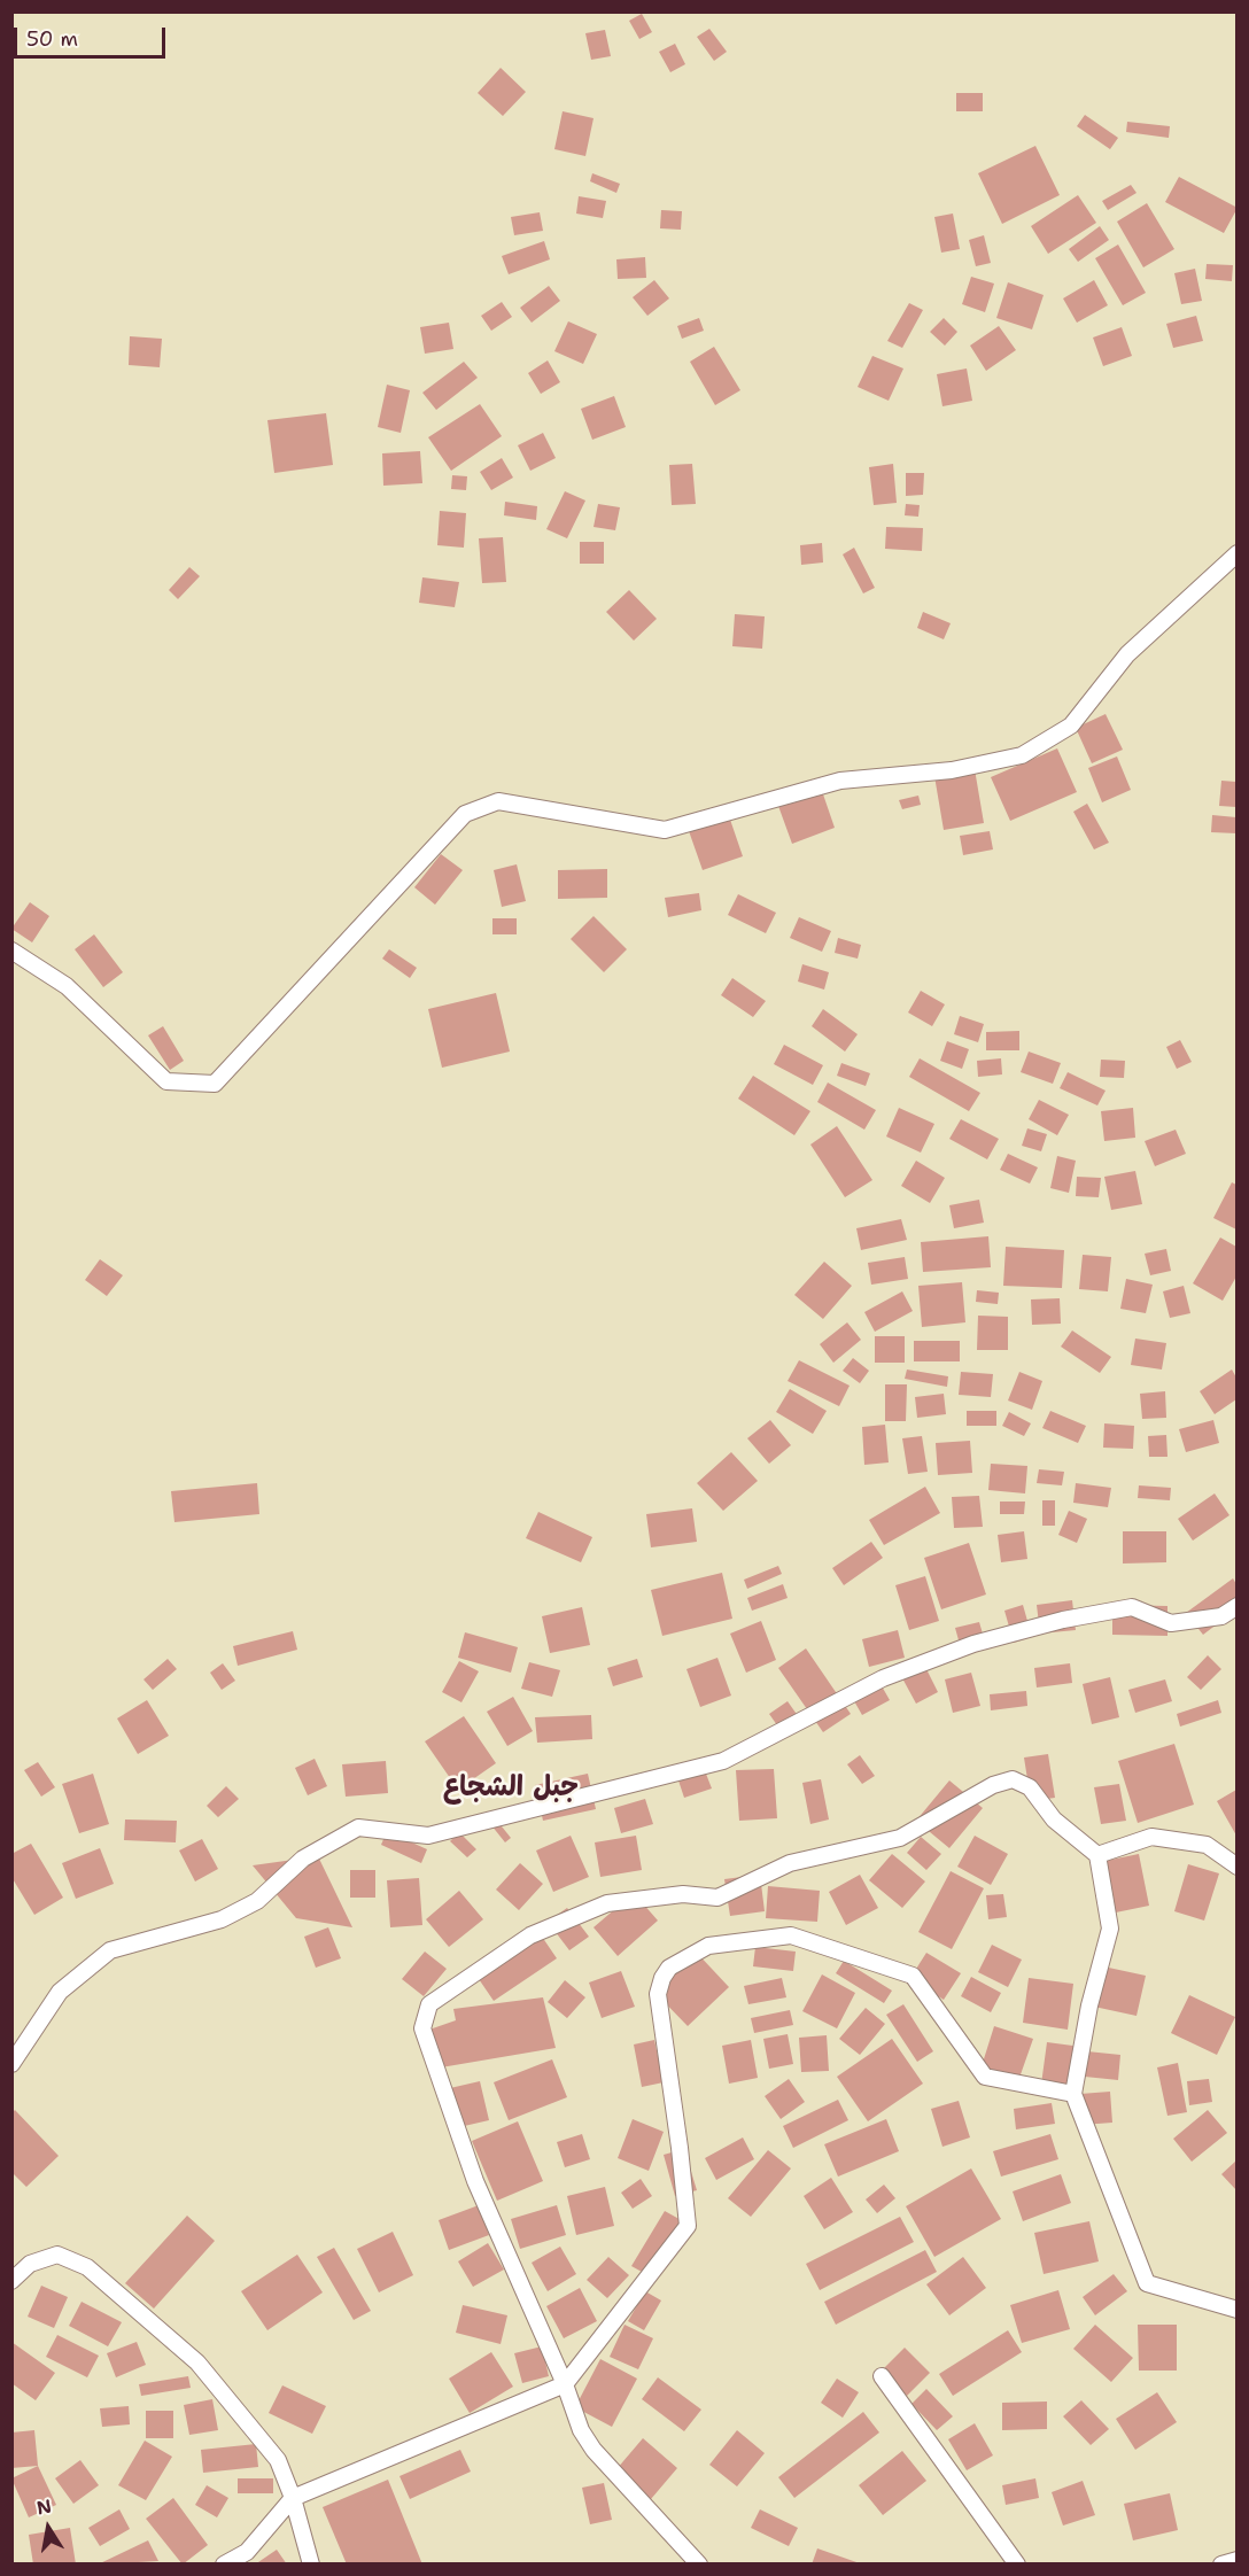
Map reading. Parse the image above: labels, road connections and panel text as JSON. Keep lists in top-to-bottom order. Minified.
{"districts":["جبل الشجاع"],"scale_bar":"50 m","north":"top"}
